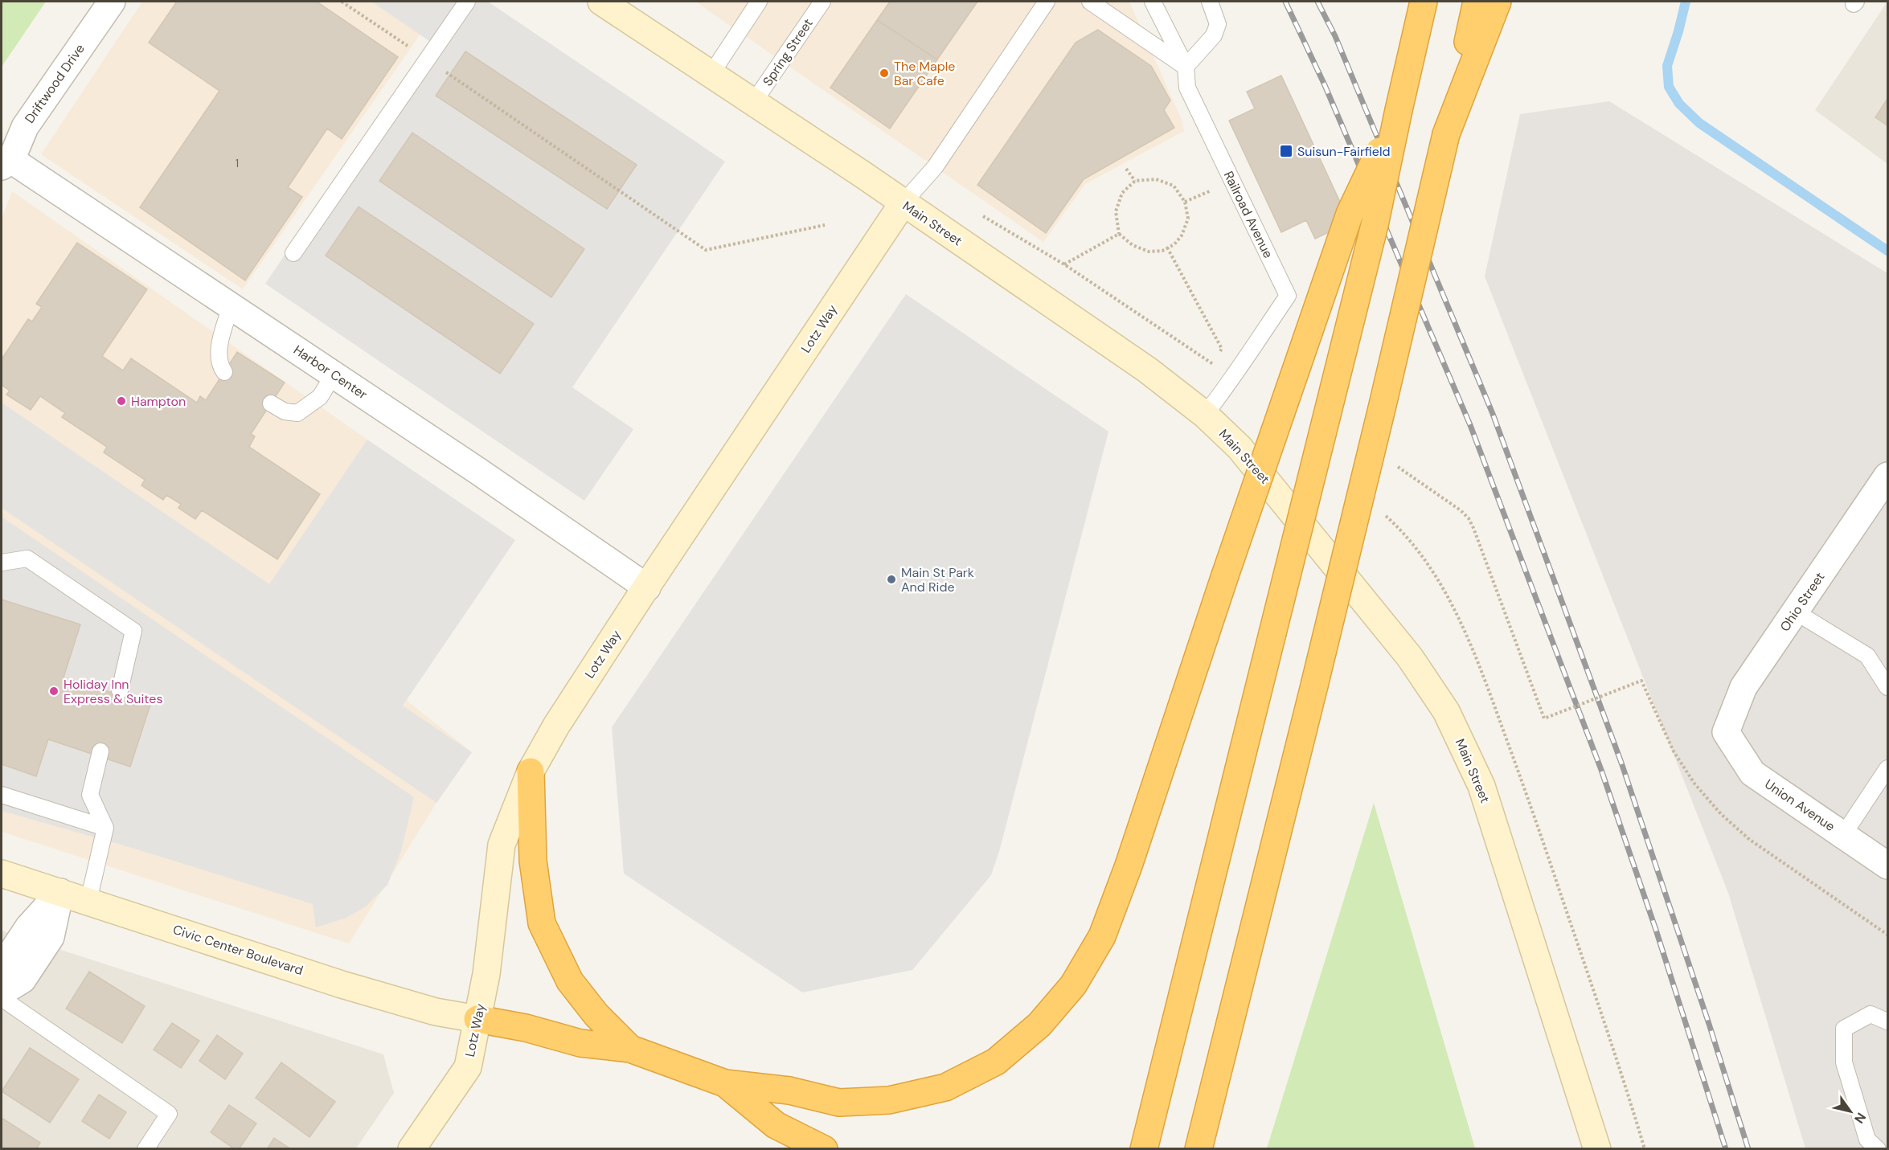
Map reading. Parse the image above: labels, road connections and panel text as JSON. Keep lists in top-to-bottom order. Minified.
{"streets":{"main road":["Main Street","Lotz Way","Civic Center Boulevard"],"street":["Driftwood Drive","Harbor Center","Ohio Street","Union Avenue"],"lane":["Spring Street","Railroad Avenue"]},"crossings":[["Spring Street","Main Street"],["Driftwood Drive","Harbor Center"],["Railroad Avenue","Main Street"],["Main Street","Lotz Way"],["Lotz Way","Harbor Center"],["Lotz Way","Civic Center Boulevard"],["Ohio Street","Union Avenue"]],"places":{"other":["The Maple Bar Cafe","Hampton","Main St Park And Ride","Holiday Inn Express & Suites"],"transit":["Suisun-Fairfield"]},"house_numbers":["1"],"north":"bottom right"}
